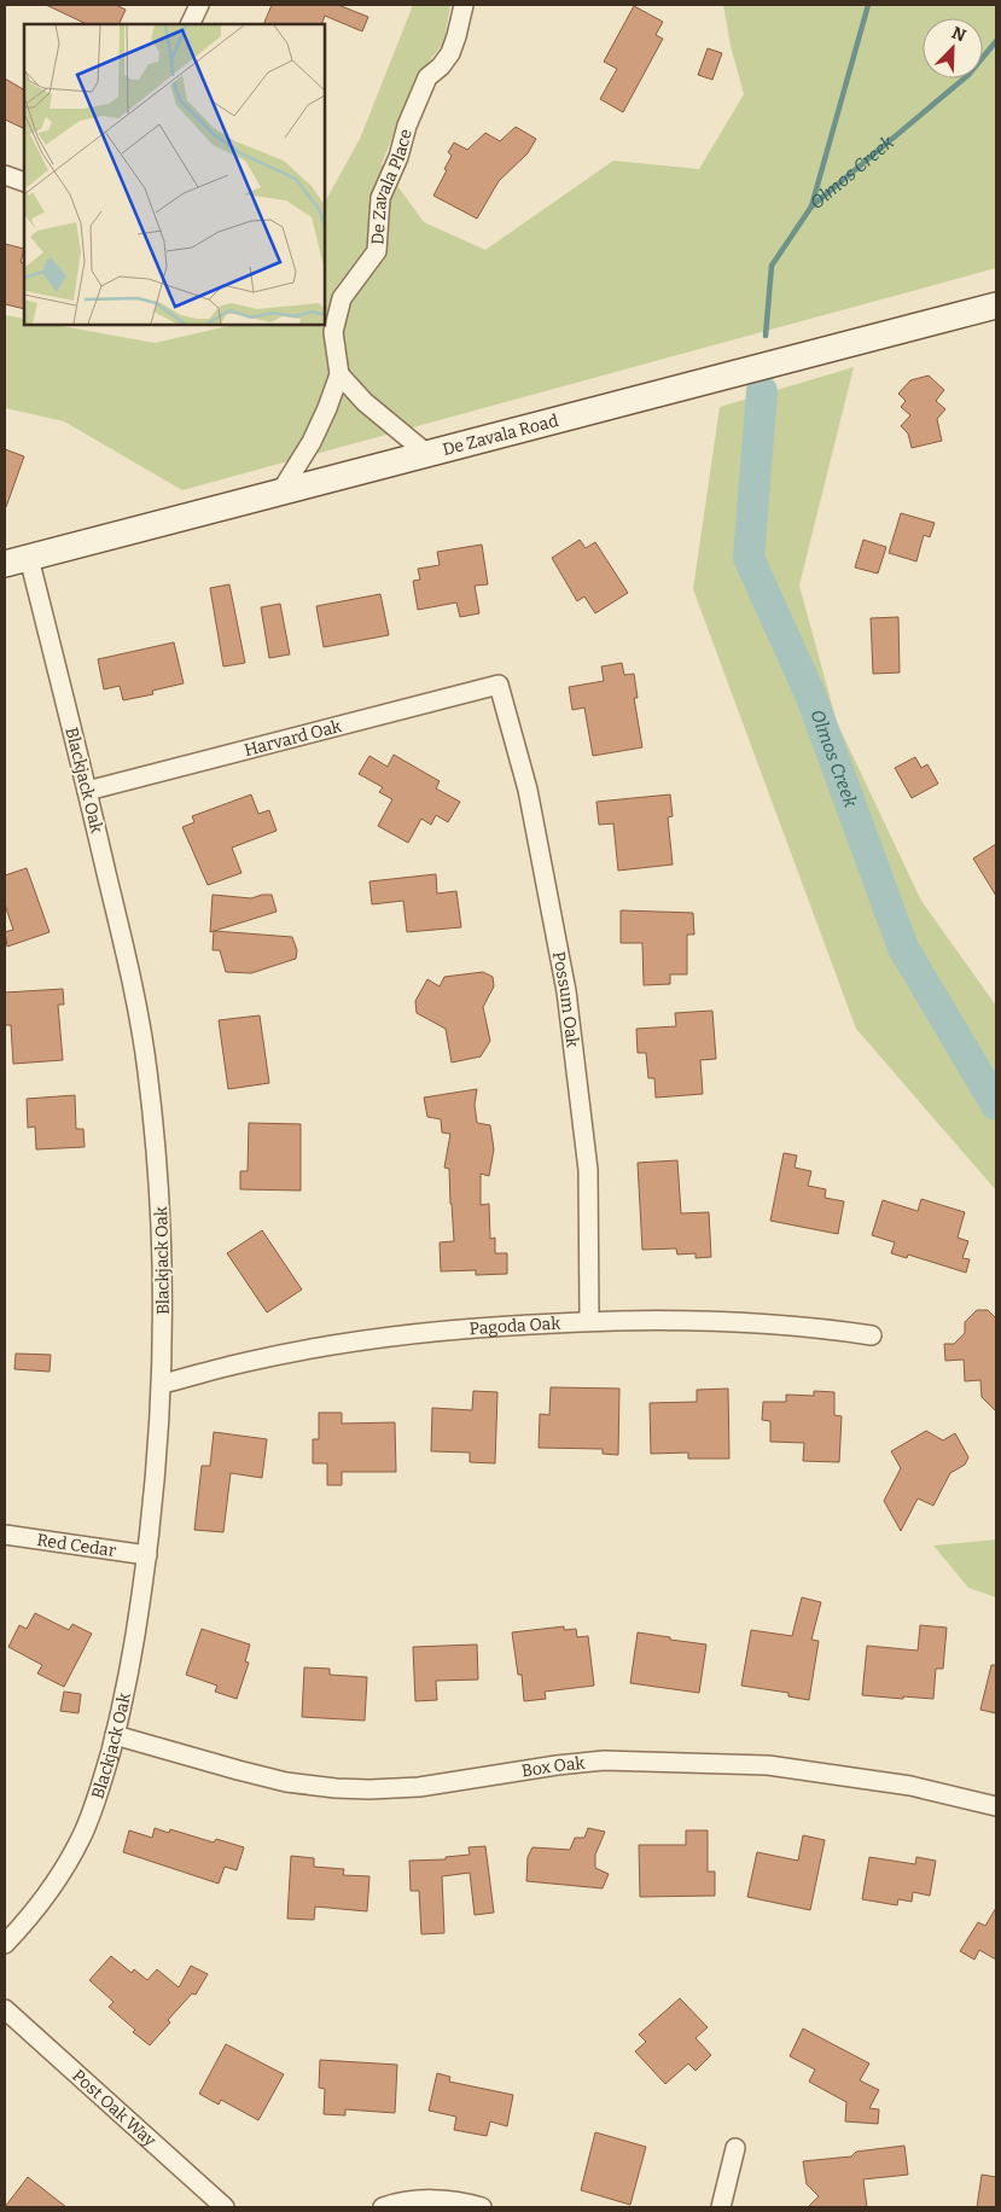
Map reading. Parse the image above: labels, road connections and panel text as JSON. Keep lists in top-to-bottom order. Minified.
{"streets":{"main road":["De Zavala Road"],"street":["De Zavala Place","Harvard Oak","Blackjack Oak","Possum Oak","Pagoda Oak","Red Cedar","Box Oak","Post Oak Way"]},"crossings":[["De Zavala Place","De Zavala Road"],["De Zavala Road","Blackjack Oak"],["Harvard Oak","Blackjack Oak"],["Harvard Oak","Possum Oak"],["Blackjack Oak","Pagoda Oak"],["Blackjack Oak","Red Cedar"],["Blackjack Oak","Box Oak"],["Possum Oak","Pagoda Oak"]],"water":["Olmos Creek"],"north":"top right"}
